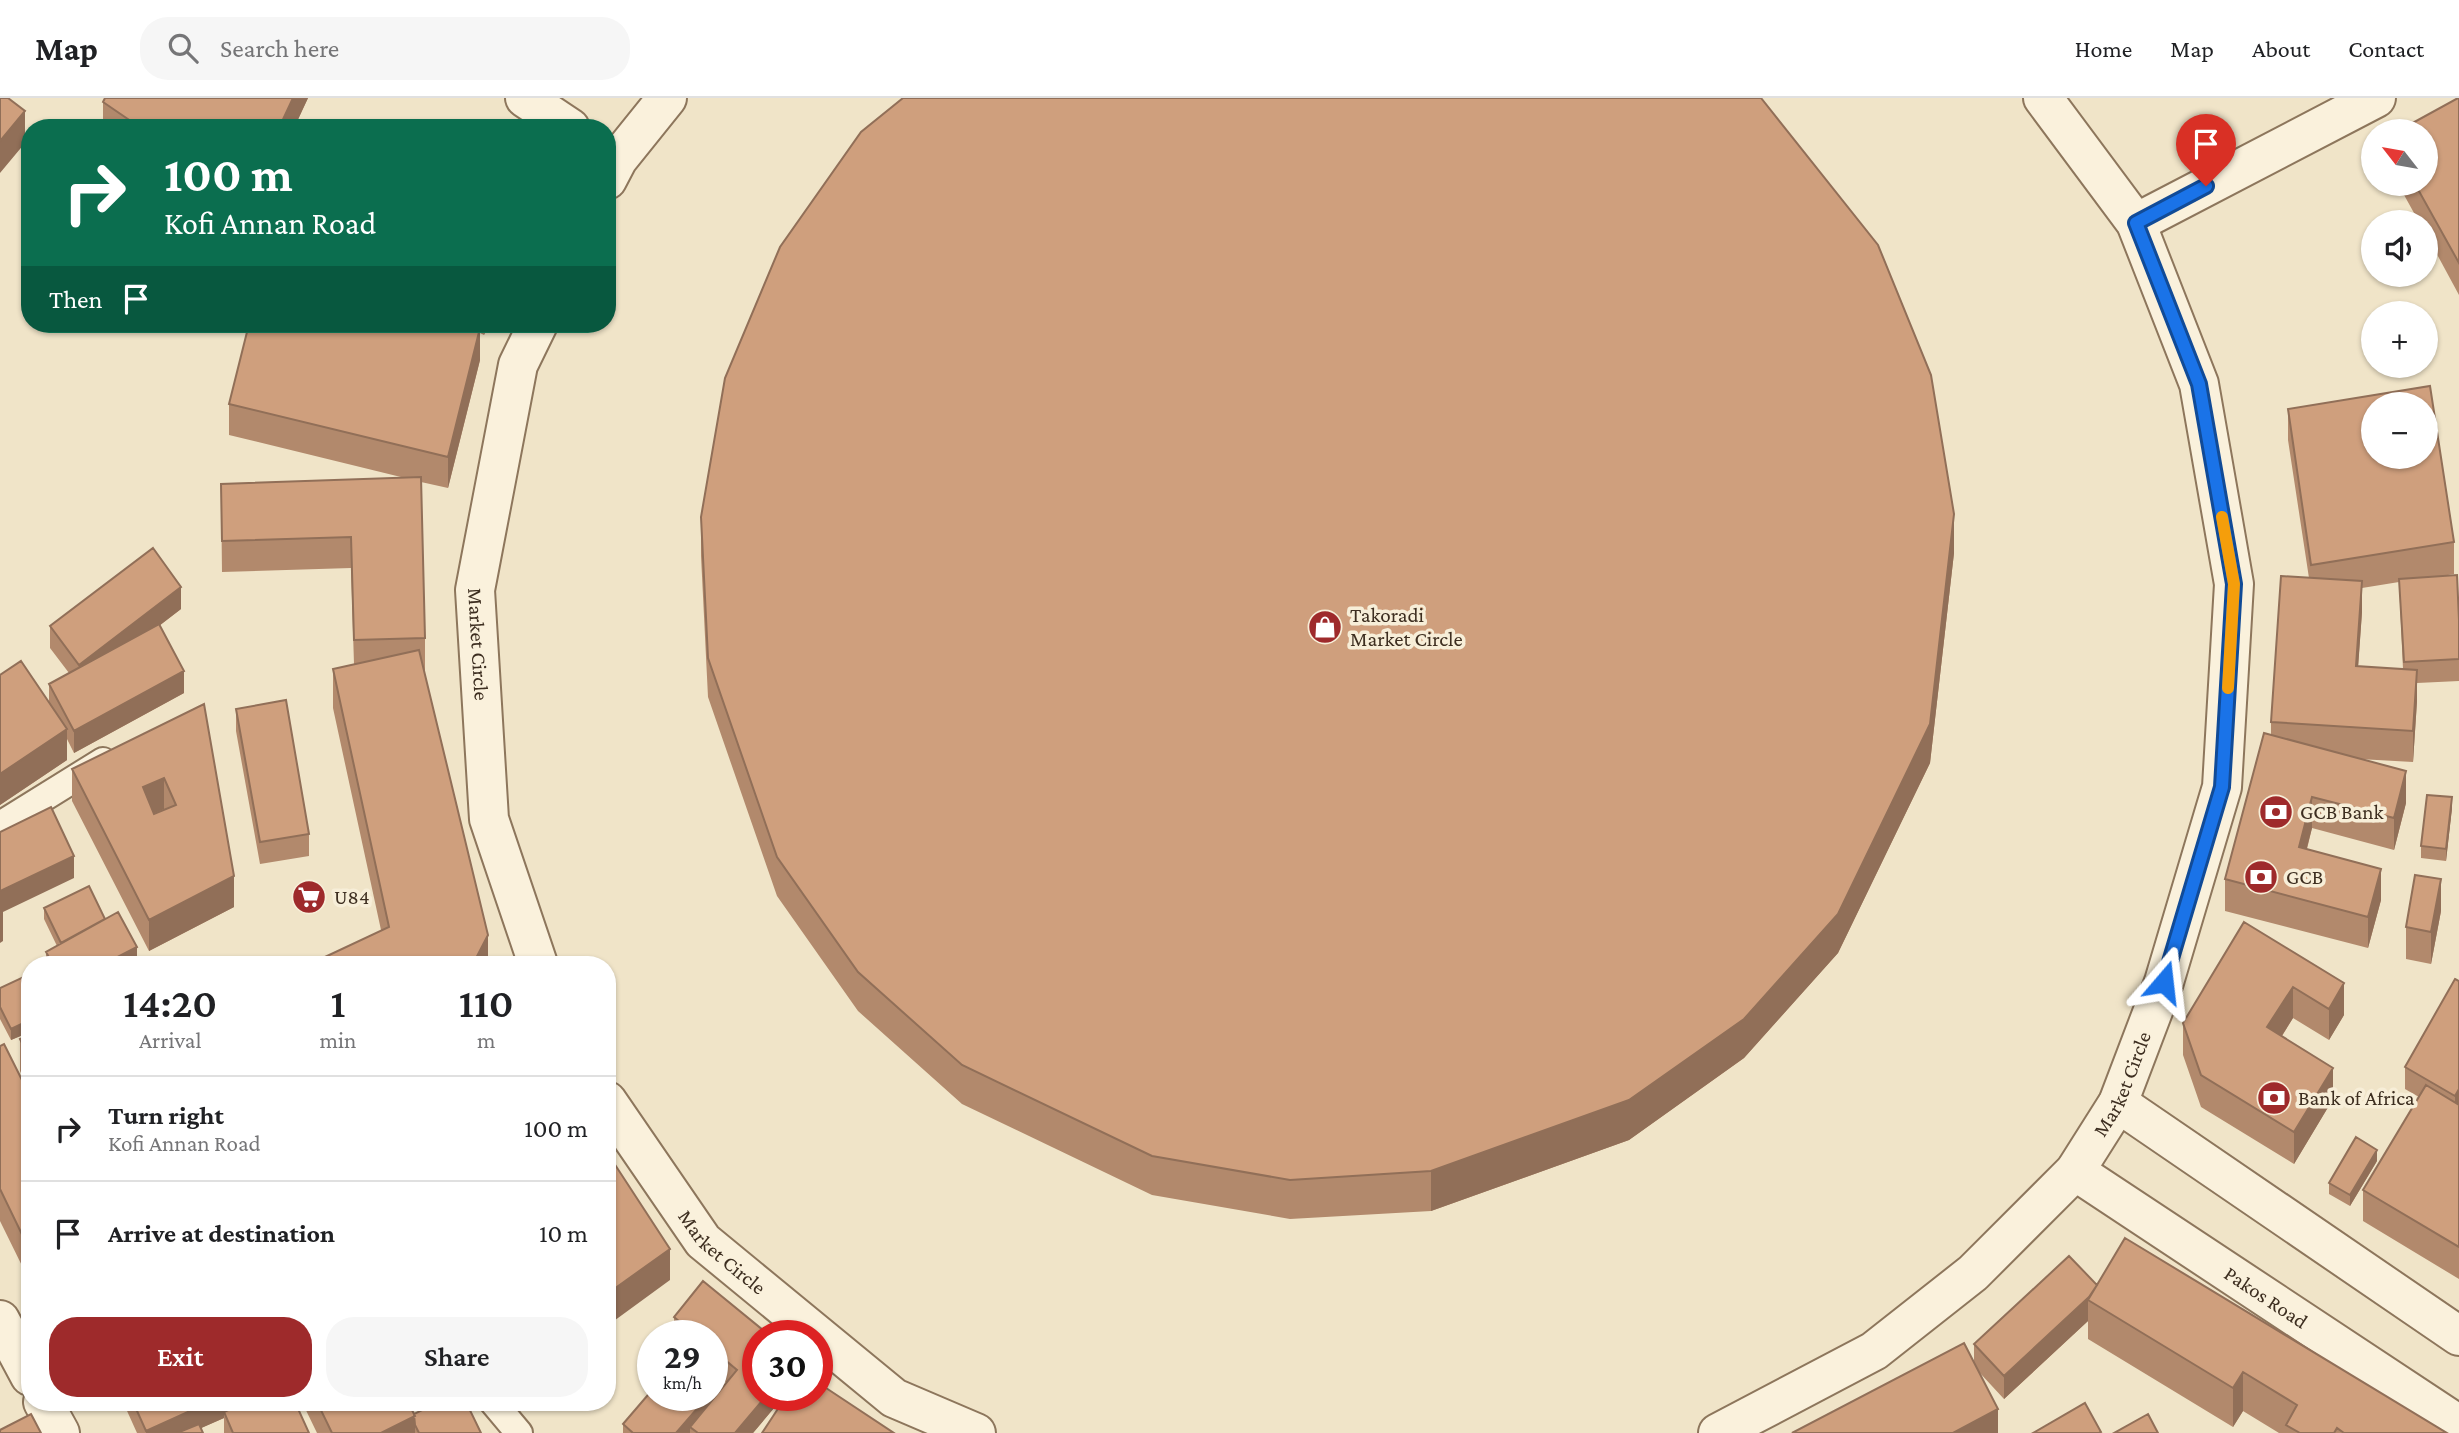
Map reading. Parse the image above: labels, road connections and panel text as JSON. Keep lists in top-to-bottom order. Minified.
{"streets":{"street":["Market Circle","Pakos Road"]},"crossings":[["Market Circle","Pakos Road"]],"places":{"shop":["Takoradi Market Circle"],"bank":["GCB Bank","GCB","Bank of Africa"],"supermarket":["U84"]},"north":"top left","page":{"header":"Map","search":"Search here","nav":["Home","Map","About","Contact"],"map_buttons":["+","−"],"turn":["100 m","Kofi Annan Road"],"then":"Then","eta":["14:20","Arrival","1","min","110","m"],"list":[{"name":"Turn right","note":"Kofi Annan Road","value":"100 m"},{"name":"Arrive at destination","value":"10 m"}],"buttons":["Exit","Share"],"speed":"29 km/h","limit":"30"}}
